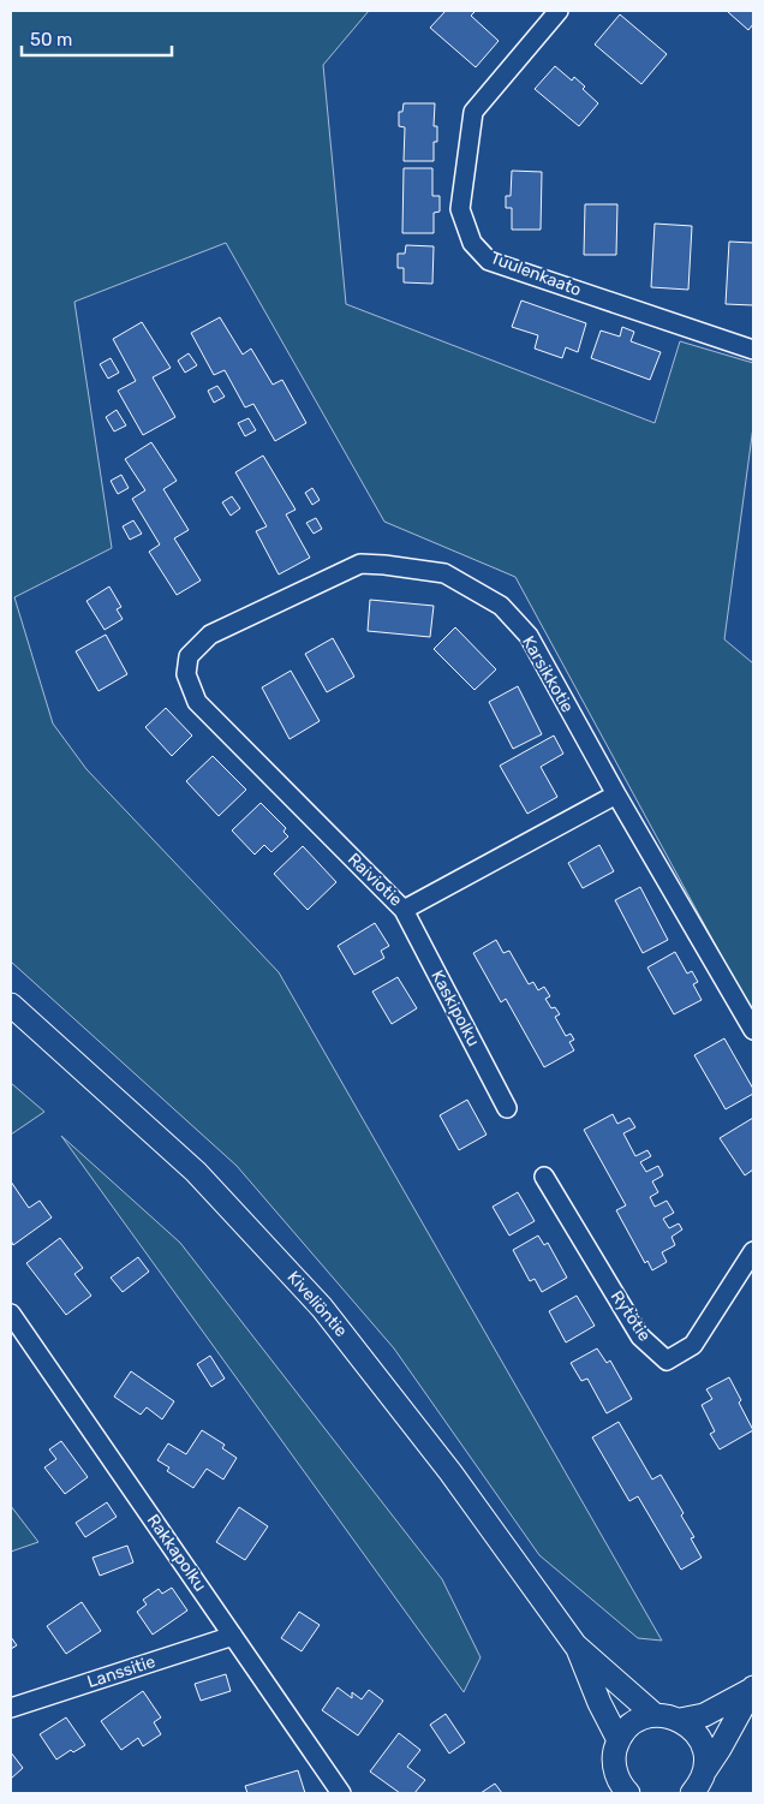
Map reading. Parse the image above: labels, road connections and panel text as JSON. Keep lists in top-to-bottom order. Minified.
{"streets":{"street":["Tuulenkaato","Karsikkotie","Raiviotie","Kaskipolku","Kiveliöntie","Rytötie","Rakkapolku","Lanssitie"]},"crossings":[["Karsikkotie","Raiviotie"],["Raiviotie","Kaskipolku"],["Rakkapolku","Lanssitie"]],"scale_bar":"50 m"}
